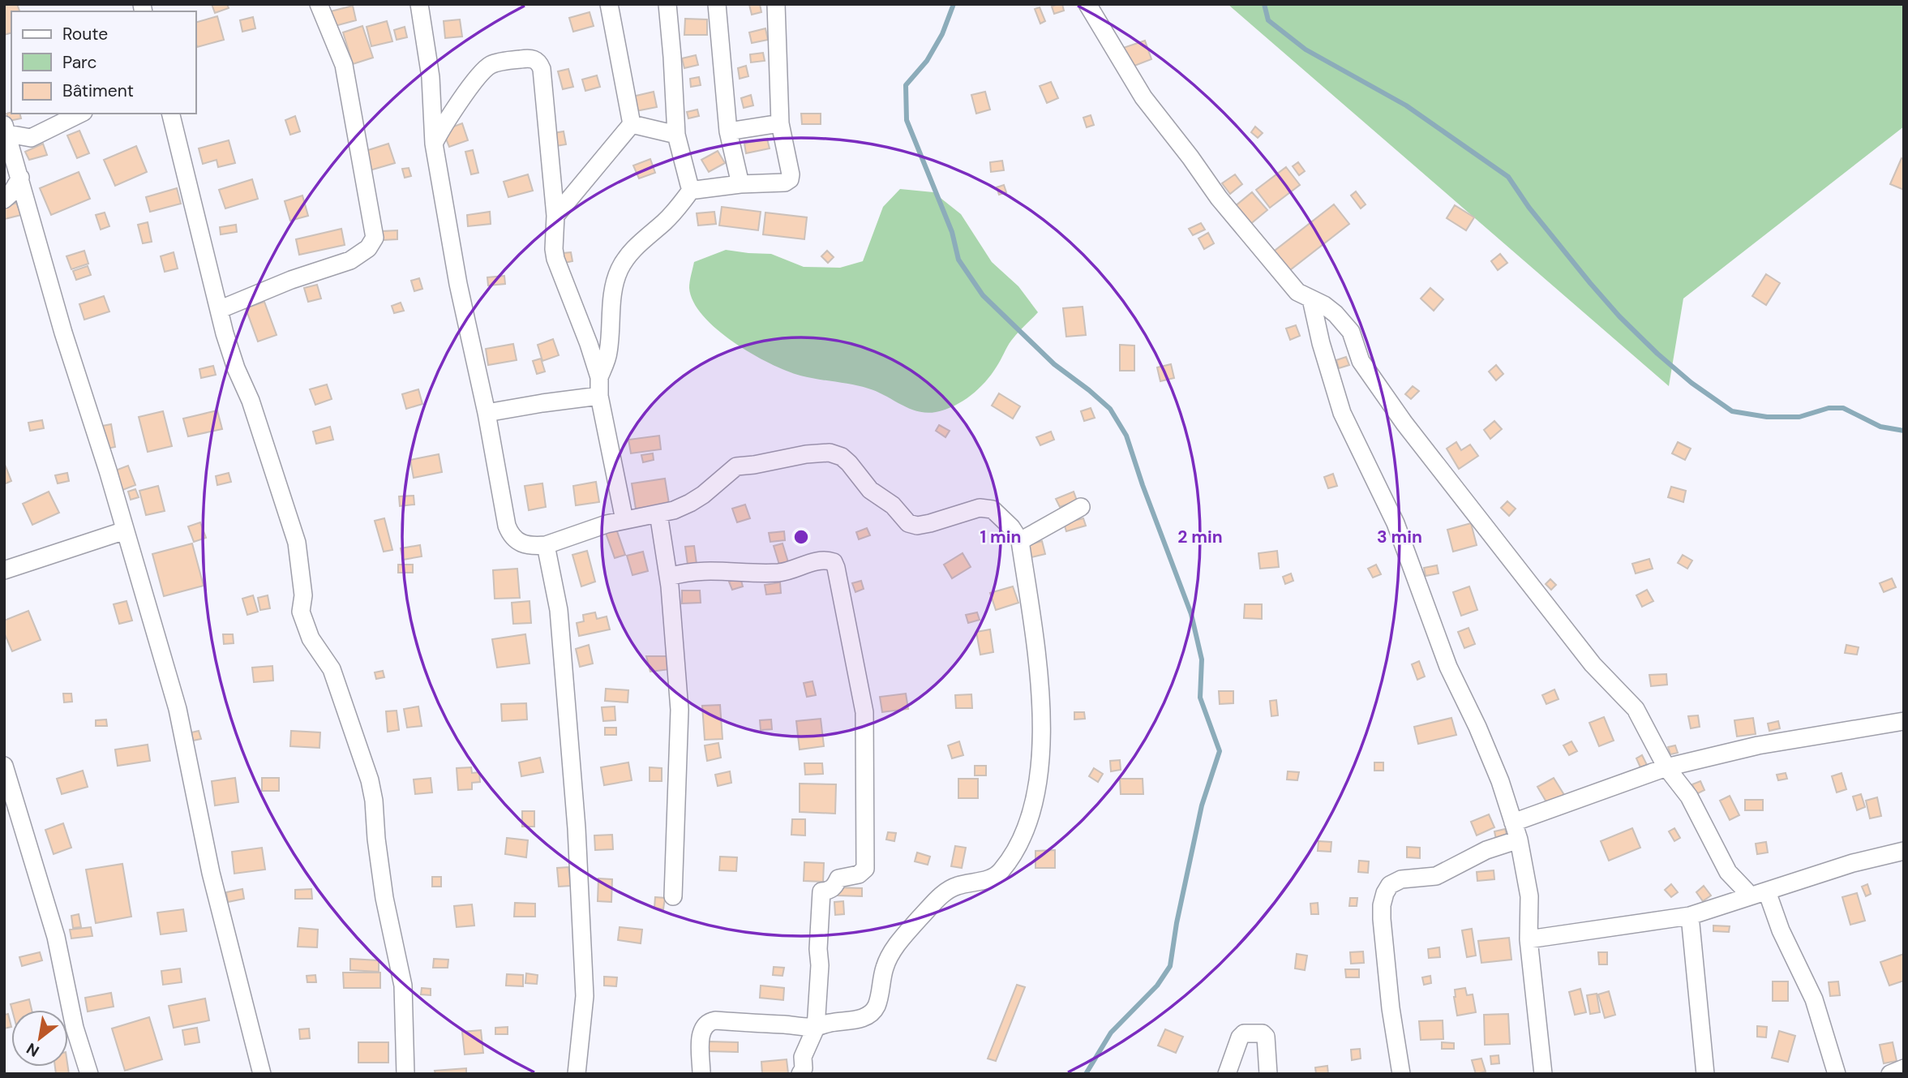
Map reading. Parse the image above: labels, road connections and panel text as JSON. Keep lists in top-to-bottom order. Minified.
{"legend":["Route","Parc","Bâtiment"],"north":"bottom left","rings":["1 min","2 min","3 min"]}
